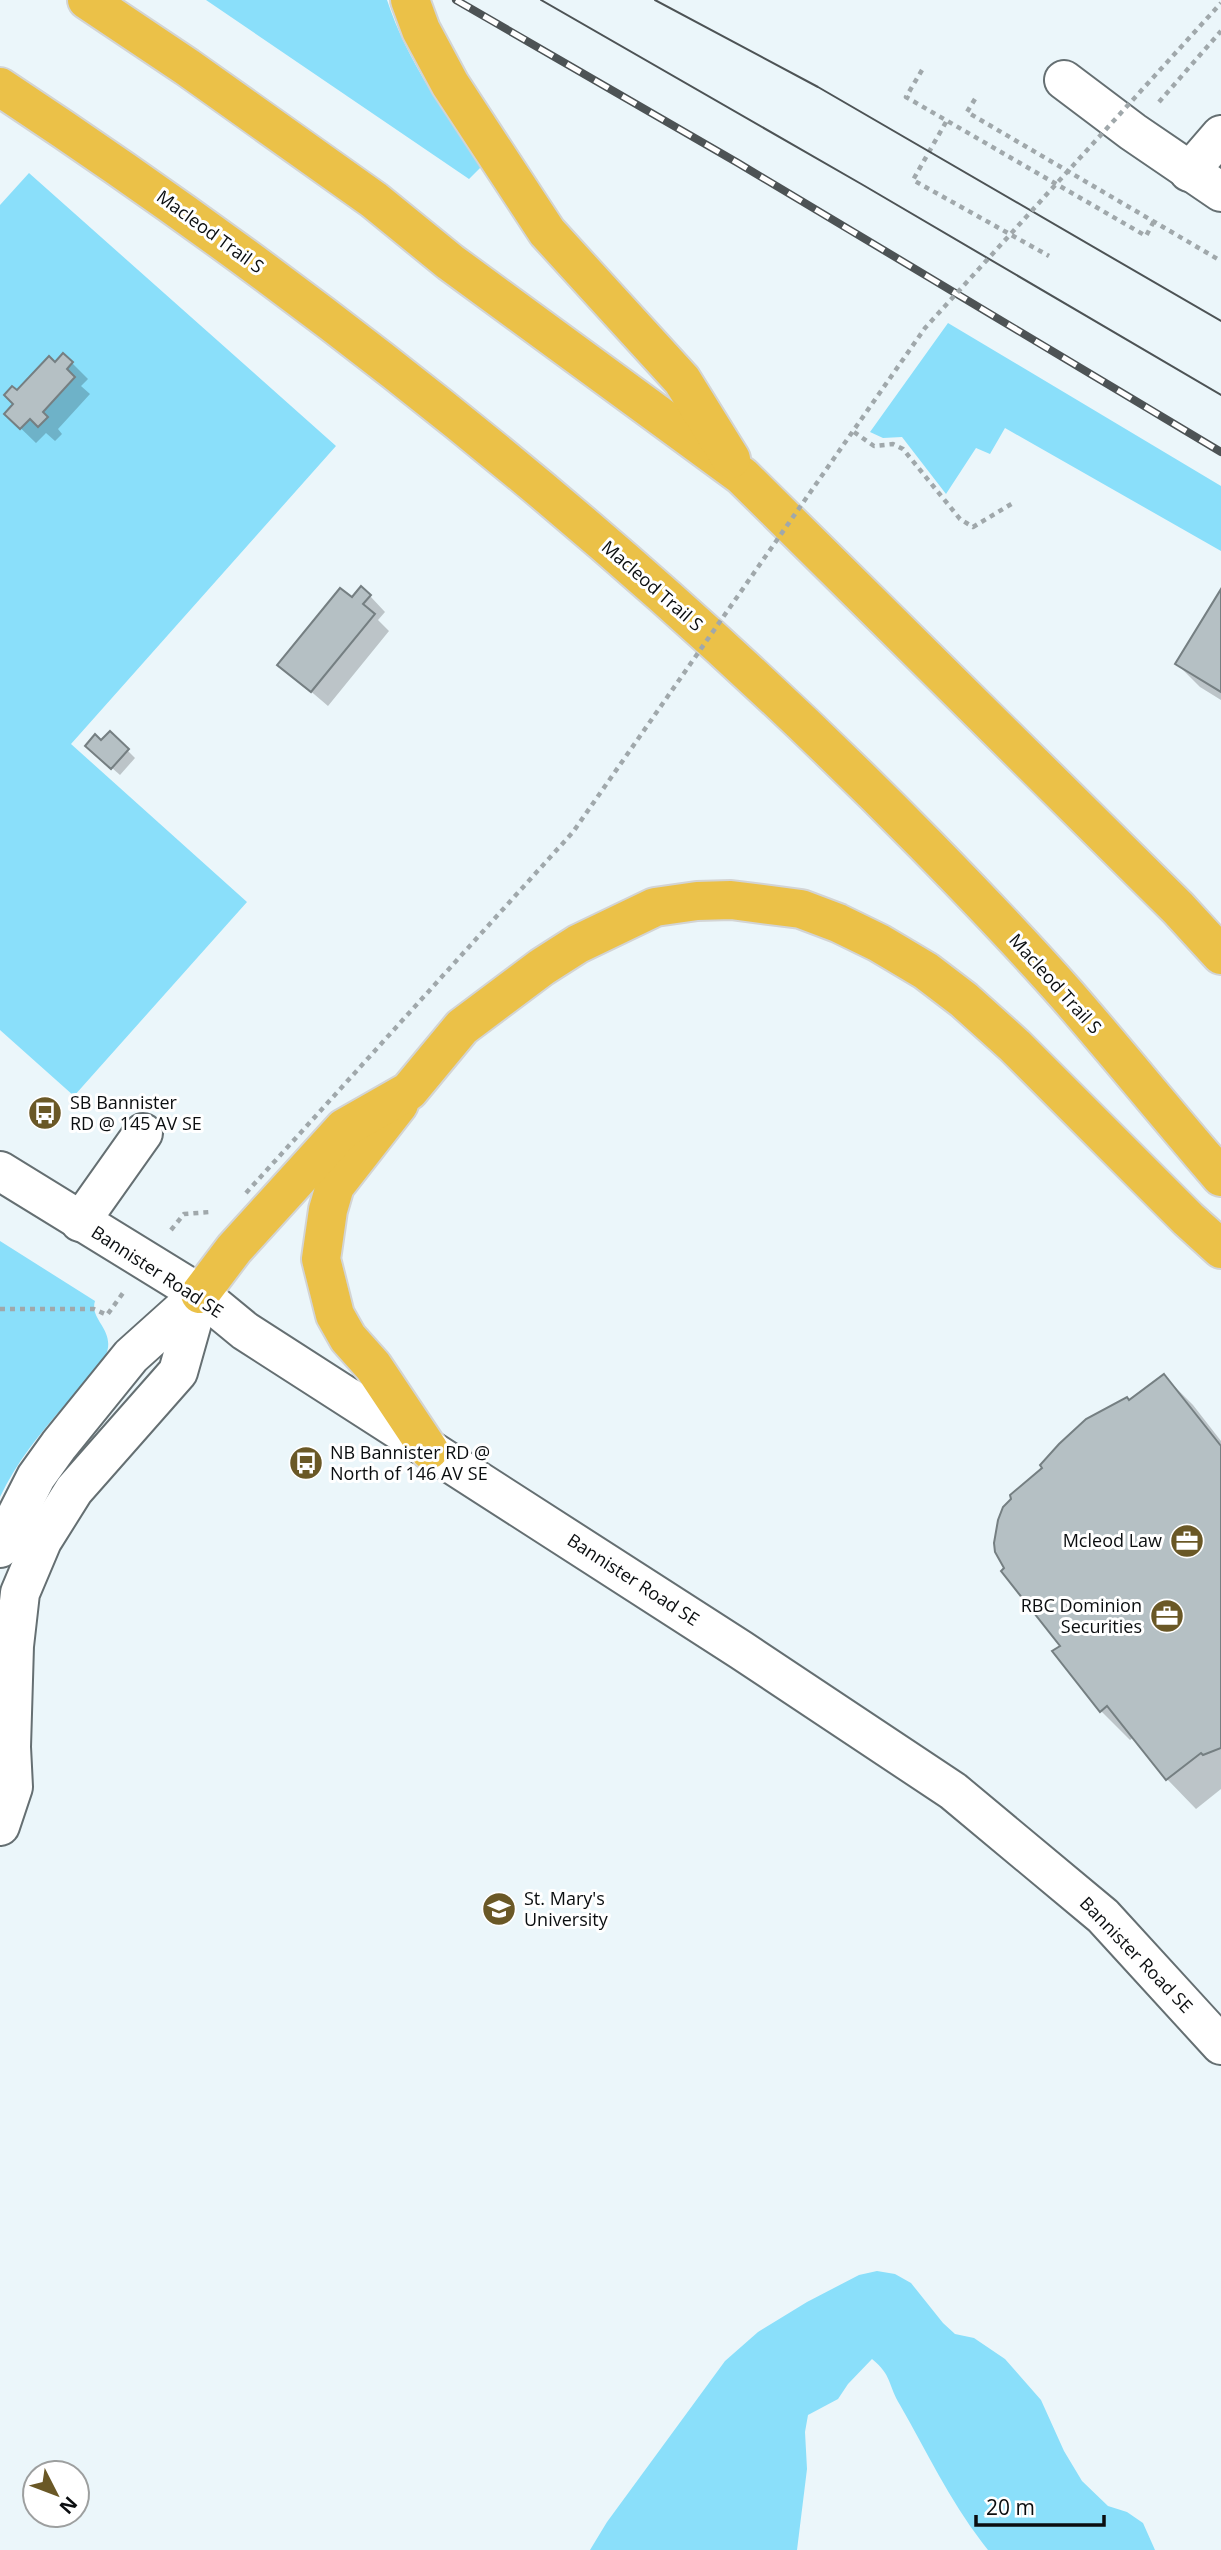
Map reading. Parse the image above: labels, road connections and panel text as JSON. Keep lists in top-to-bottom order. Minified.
{"streets":{"highway":["Macleod Trail S"],"street":["Bannister Road SE"]},"places":{"bus stop":["SB Bannister RD @ 145 AV SE","NB Bannister RD @ North of 146 AV SE"],"office":["Mcleod Law","RBC Dominion Securities"],"school or university":["St. Mary's University"]},"scale_bar":"20 m","north":"bottom right"}
